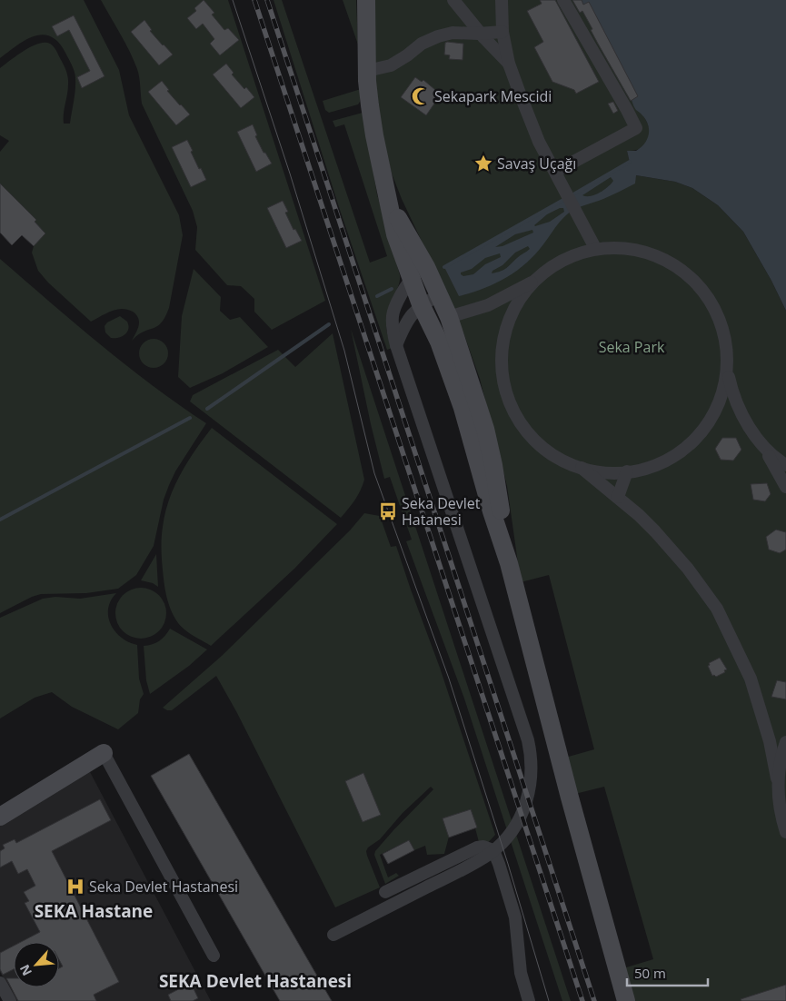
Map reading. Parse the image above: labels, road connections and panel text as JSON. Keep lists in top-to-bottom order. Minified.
{"districts":["SEKA Hastane","SEKA Devlet Hastanesi"],"parks":["Seka Park"],"places":{"mosque":["Sekapark Mescidi"],"place":["Savaş Uçağı"],"bus stop":["Seka Devlet Hatanesi"],"hospital":["Seka Devlet Hastanesi"]},"scale_bar":"50 m","north":"bottom left"}
